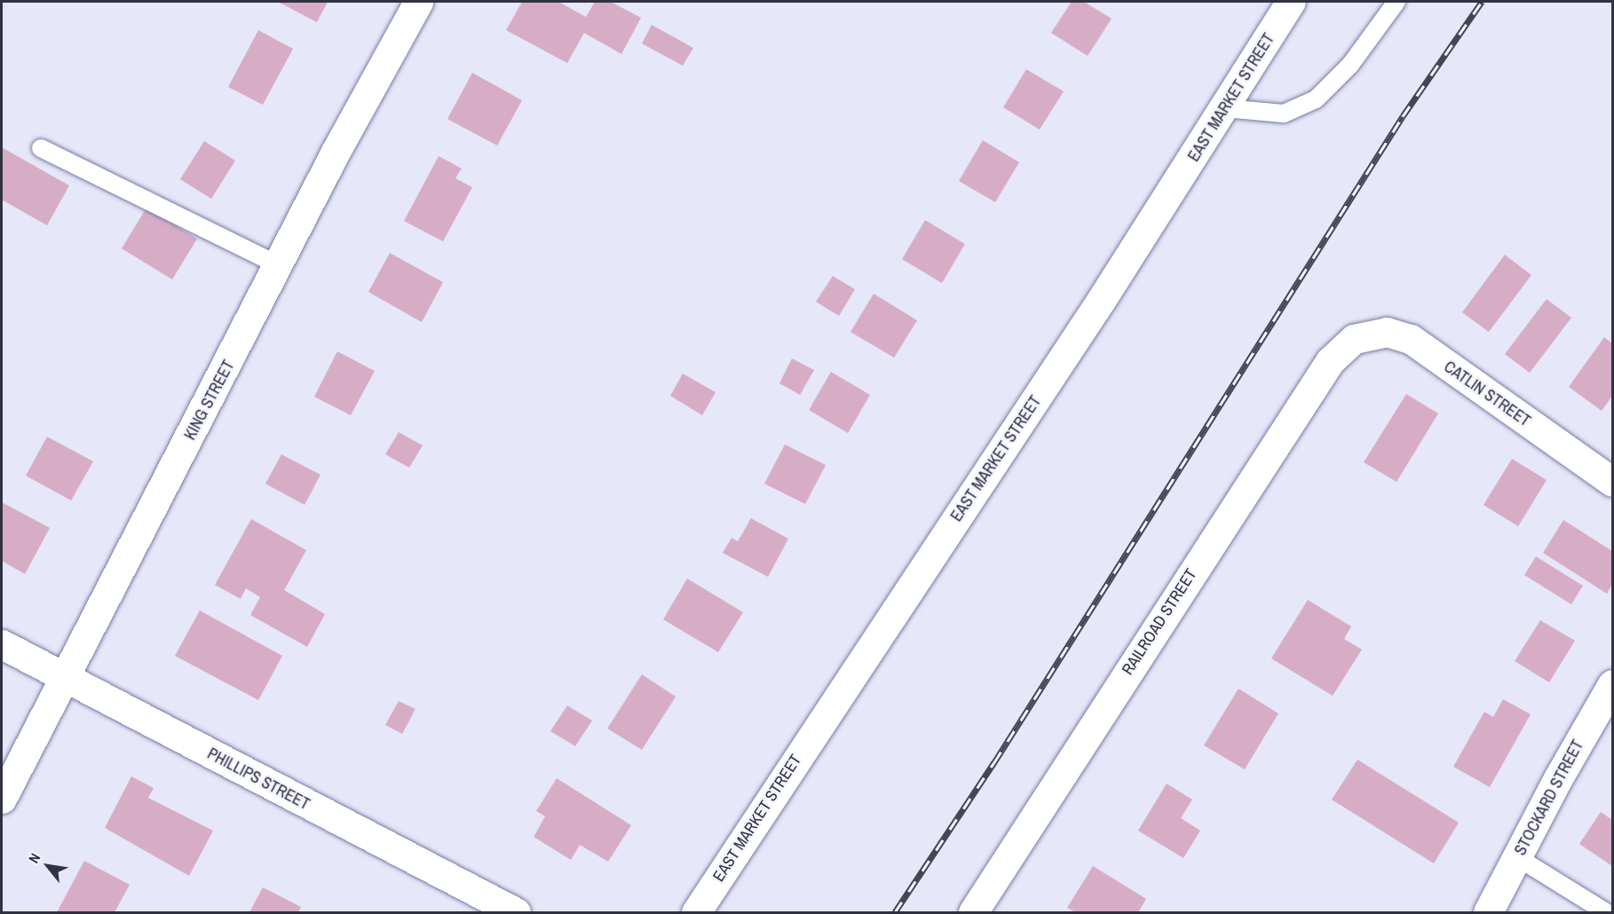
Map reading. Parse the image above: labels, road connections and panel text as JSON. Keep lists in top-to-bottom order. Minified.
{"streets":{"street":["EAST MARKET STREET","CATLIN STREET","KING STREET","RAILROAD STREET","PHILLIPS STREET","STOCKARD STREET"]},"crossings":[["CATLIN STREET","RAILROAD STREET"],["KING STREET","PHILLIPS STREET"]],"north":"top left"}
